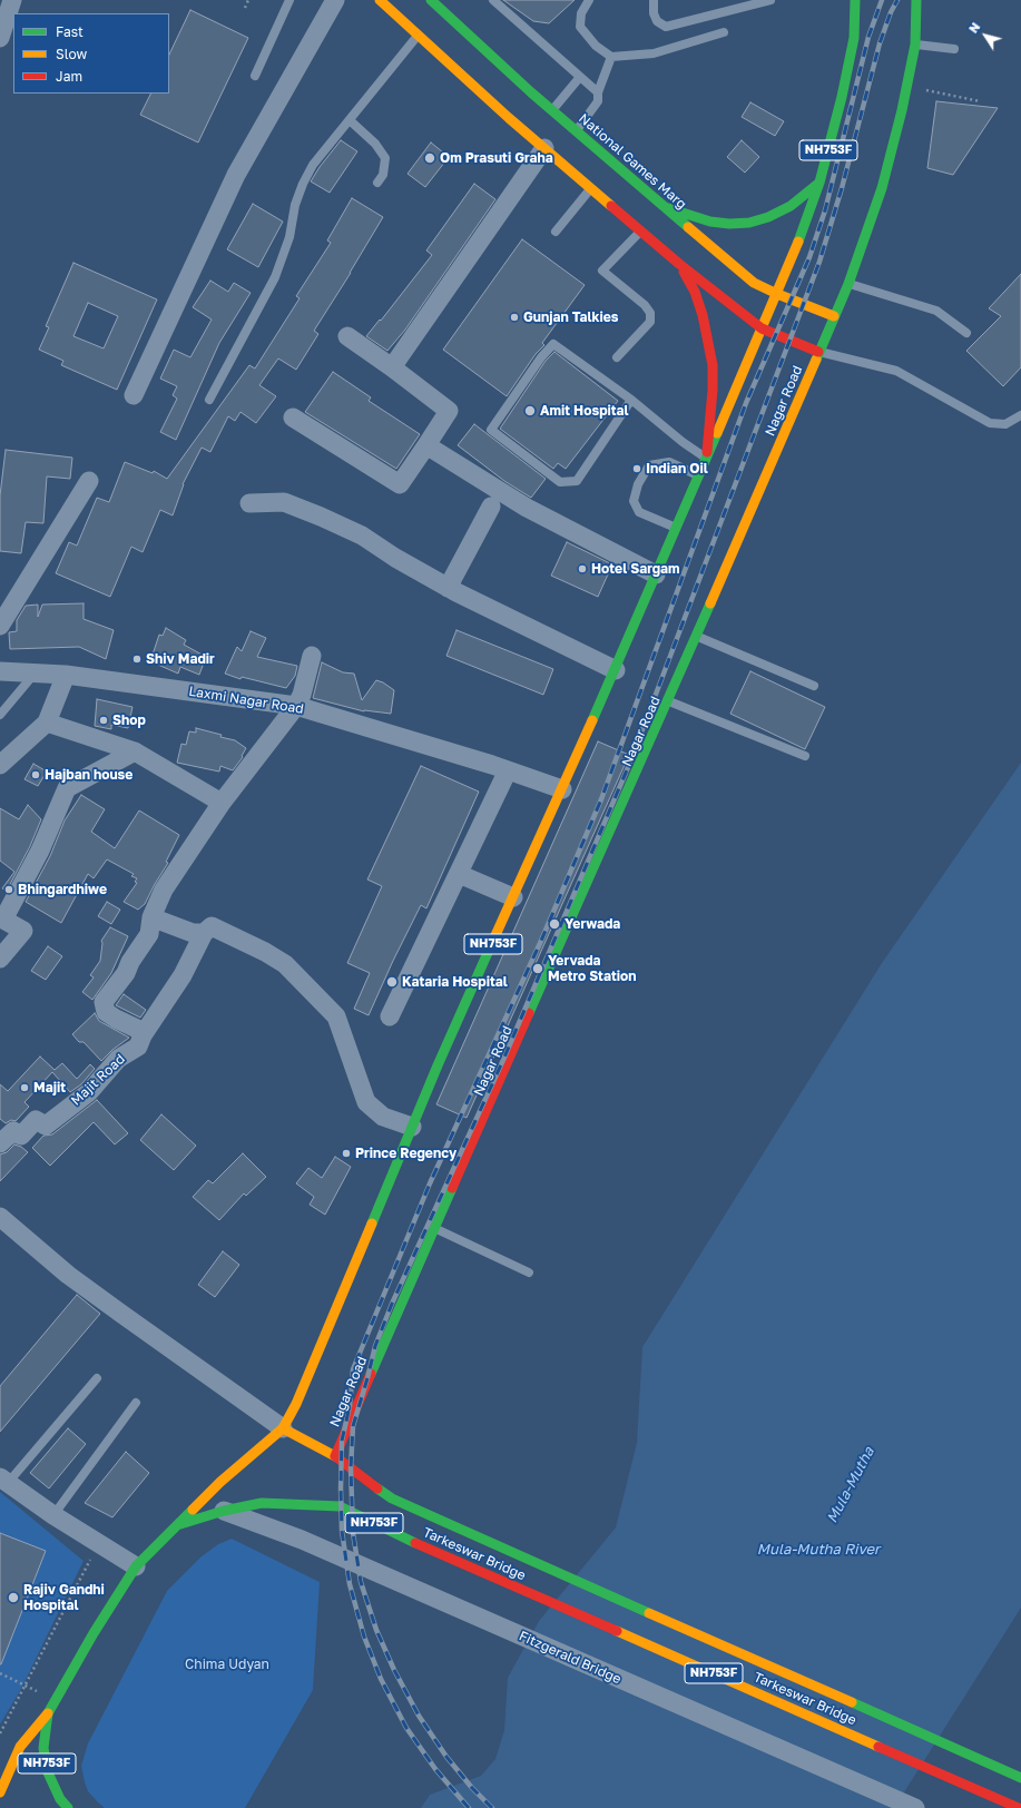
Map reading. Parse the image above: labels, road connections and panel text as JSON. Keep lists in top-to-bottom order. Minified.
{"streets":{"main road":["NH753F","National Games Marg","Nagar Road","Tarkeswar Bridge"],"street":["Laxmi Nagar Road","Majit Road","Fitzgerald Bridge"]},"crossings":[["NH753F","National Games Marg"],["NH753F","Nagar Road"],["NH753F","Laxmi Nagar Road"],["NH753F","Tarkeswar Bridge"],["National Games Marg","Nagar Road"],["Nagar Road","Tarkeswar Bridge"],["Tarkeswar Bridge","Fitzgerald Bridge"]],"water":["Mula-Mutha","Mula-Mutha River"],"parks":["Chima Udyan"],"places":["Om Prasuti Graha","Gunjan Talkies","Amit Hospital","Indian Oil","Hotel Sargam","Shiv Madir","Shop","Hajban house","Bhingardhiwe","Yerwada","Yervada Metro Station","Kataria Hospital","Majit","Prince Regency","Rajiv Gandhi Hospital"],"legend":["Fast","Slow","Jam"],"north":"top left"}
